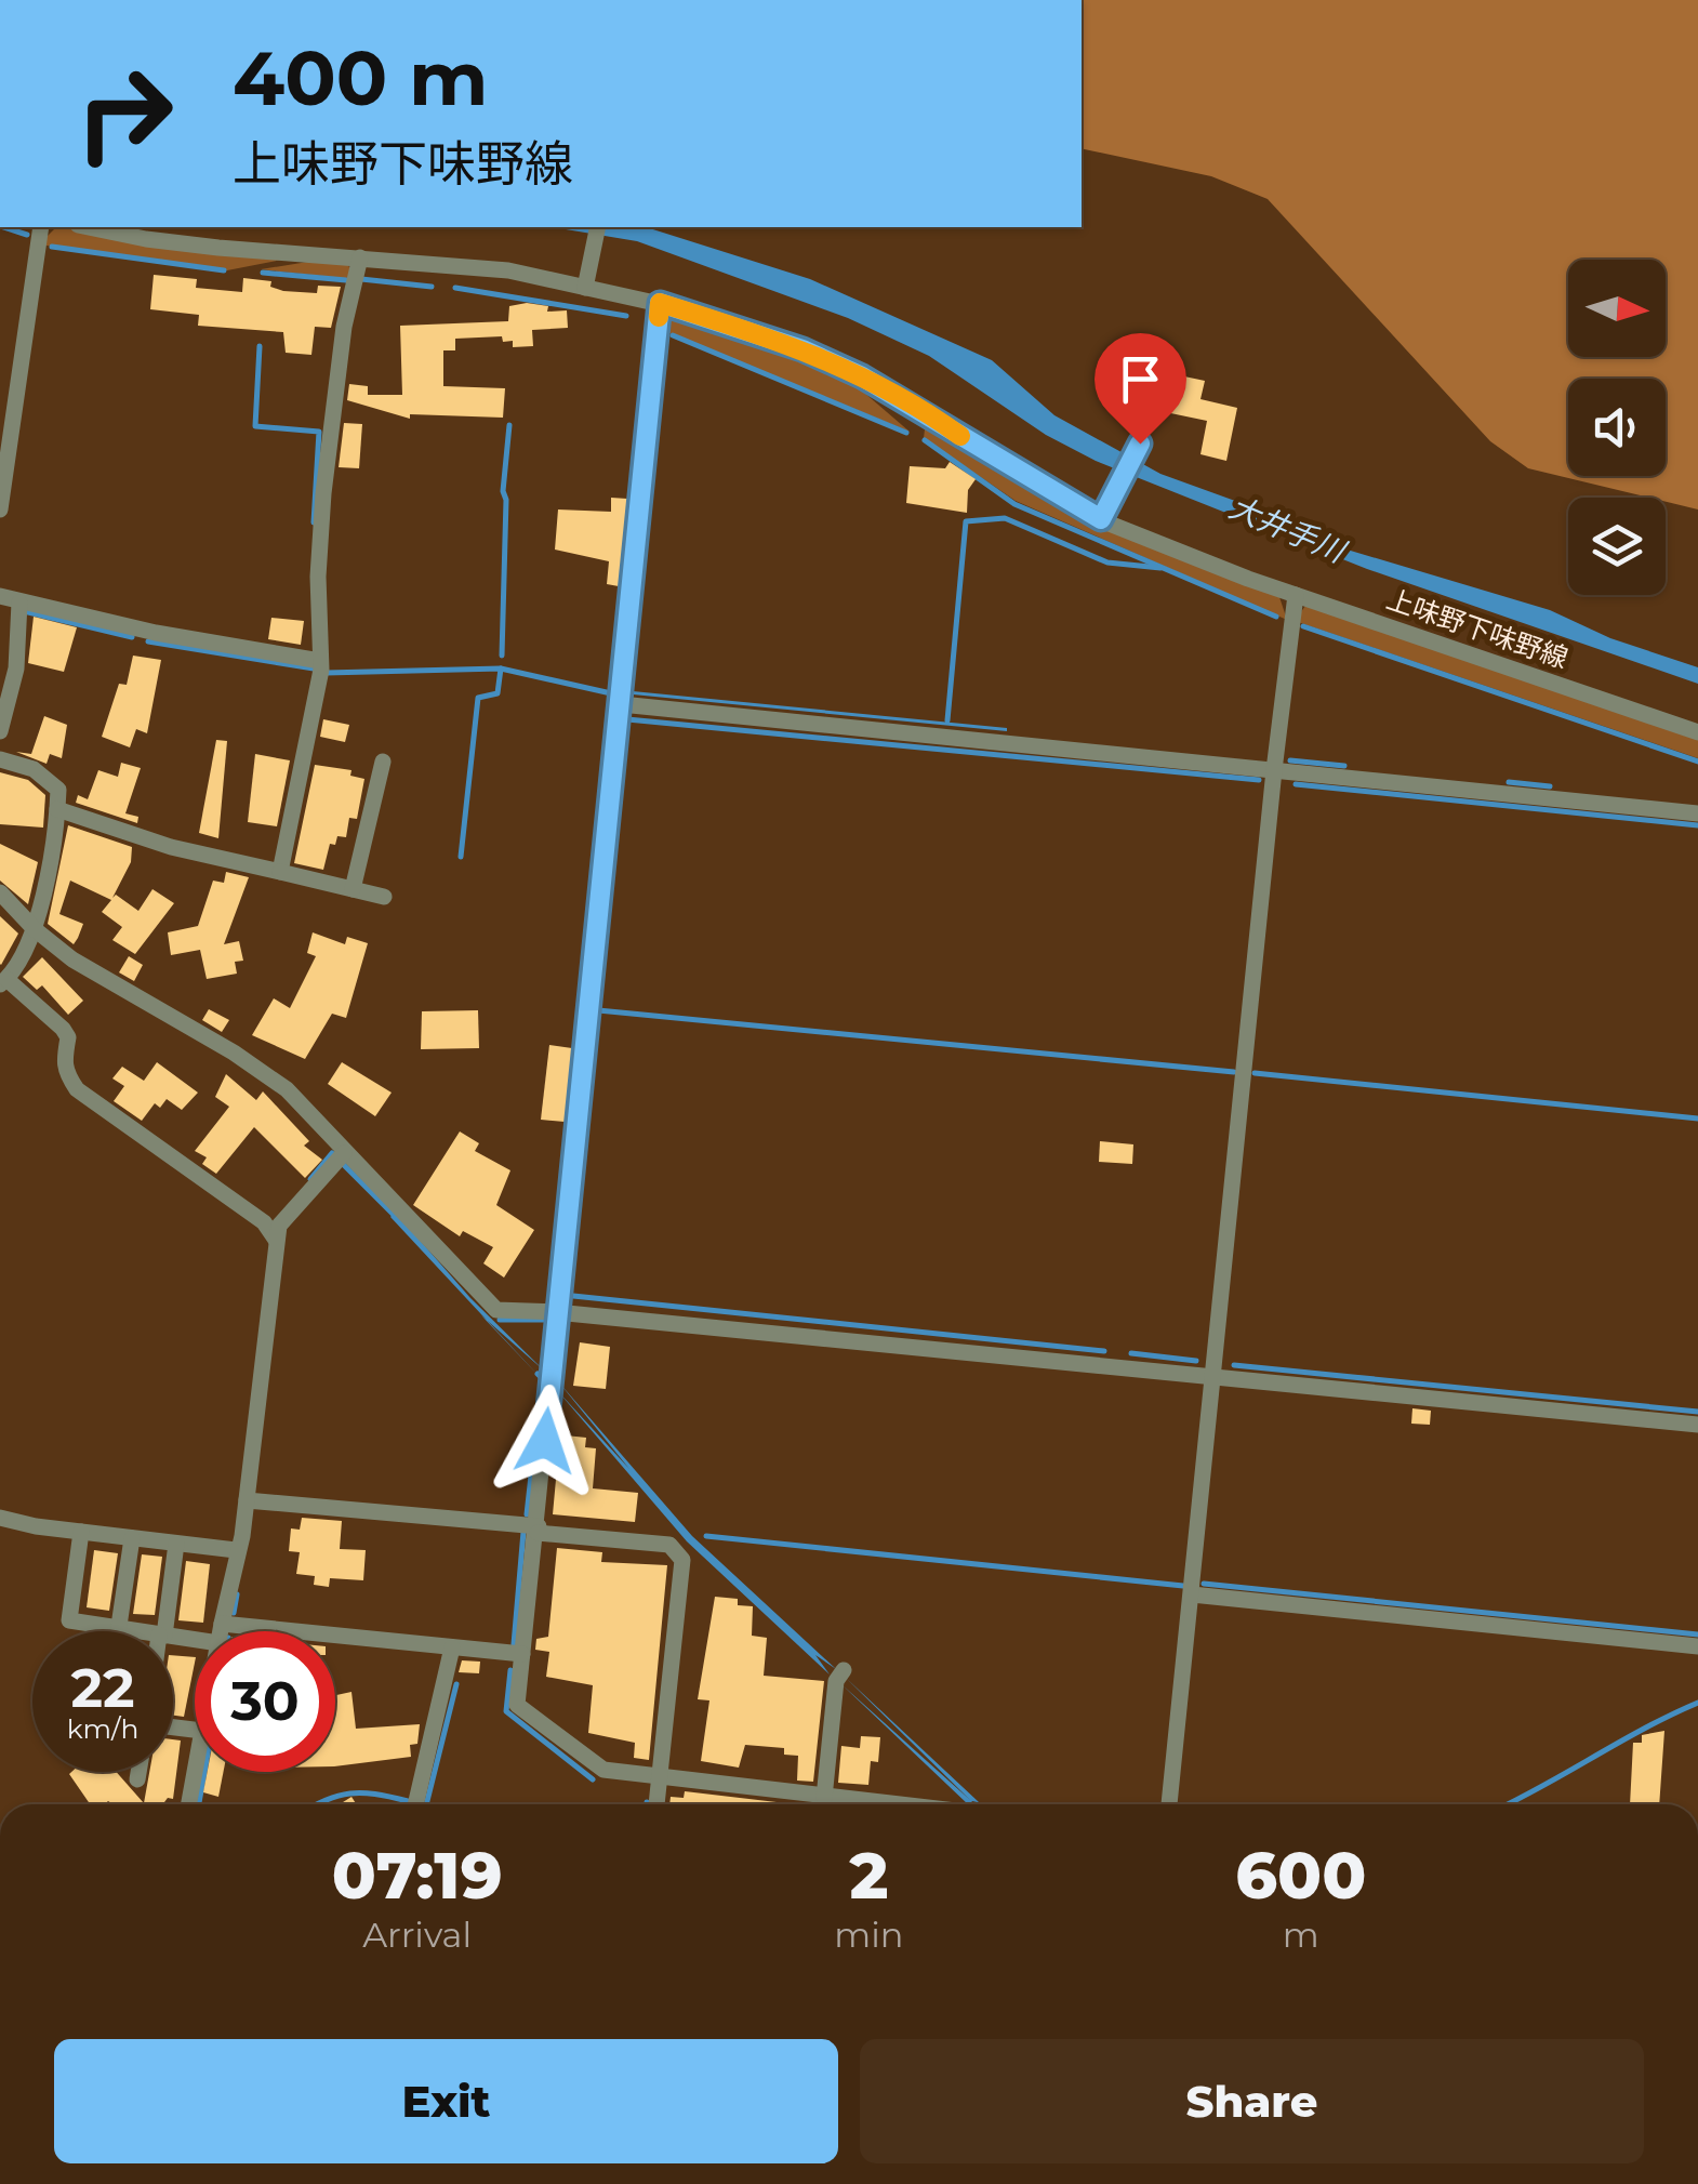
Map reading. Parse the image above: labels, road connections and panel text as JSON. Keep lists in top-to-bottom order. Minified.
{"streets":{"street":["上味野下味野線"]},"water":["大井手川"],"north":"right","page":{"turn":["400 m","上味野下味野線"],"speed":"22 km/h","limit":"30","eta":["07:19","Arrival","2","min","600","m"],"buttons":["Exit","Share"]}}
